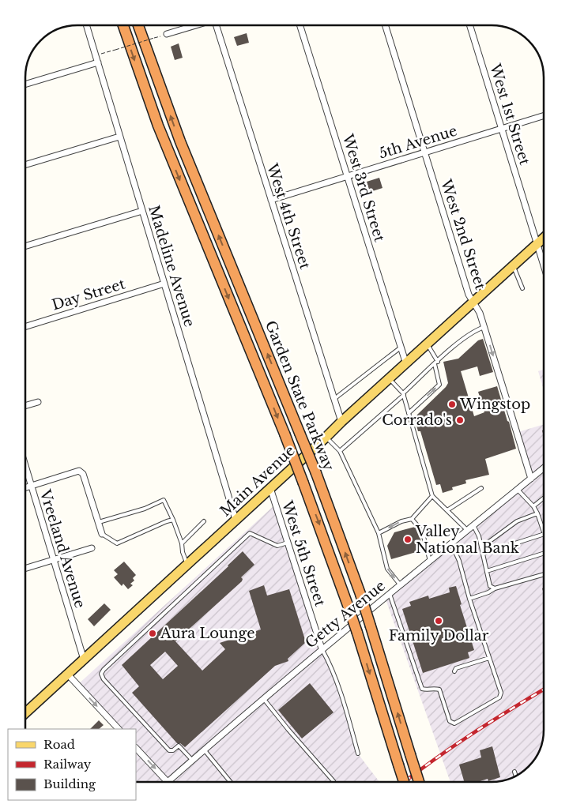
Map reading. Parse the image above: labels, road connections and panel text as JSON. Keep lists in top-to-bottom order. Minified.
{"streets":{"highway":["Garden State Parkway"],"main road":["Main Avenue"],"street":["West 1st Street","5th Avenue","West 3rd Street","West 4th Street","West 2nd Street","Madeline Avenue","Day Street","Vreeland Avenue","West 5th Street","Getty Avenue"]},"crossings":[["West 1st Street","5th Avenue"],["West 1st Street","Main Avenue"],["5th Avenue","West 3rd Street"],["5th Avenue","West 4th Street"],["5th Avenue","West 2nd Street"],["West 3rd Street","Main Avenue"],["West 4th Street","Main Avenue"],["West 2nd Street","Main Avenue"],["West 2nd Street","Getty Avenue"],["Madeline Avenue","Day Street"],["Madeline Avenue","Main Avenue"],["Main Avenue","Vreeland Avenue"],["Main Avenue","West 5th Street"],["West 5th Street","Getty Avenue"]],"places":["Wingstop","Corrado's","Valley National Bank","Family Dollar","Aura Lounge"],"legend":["Road","Railway","Building"]}
